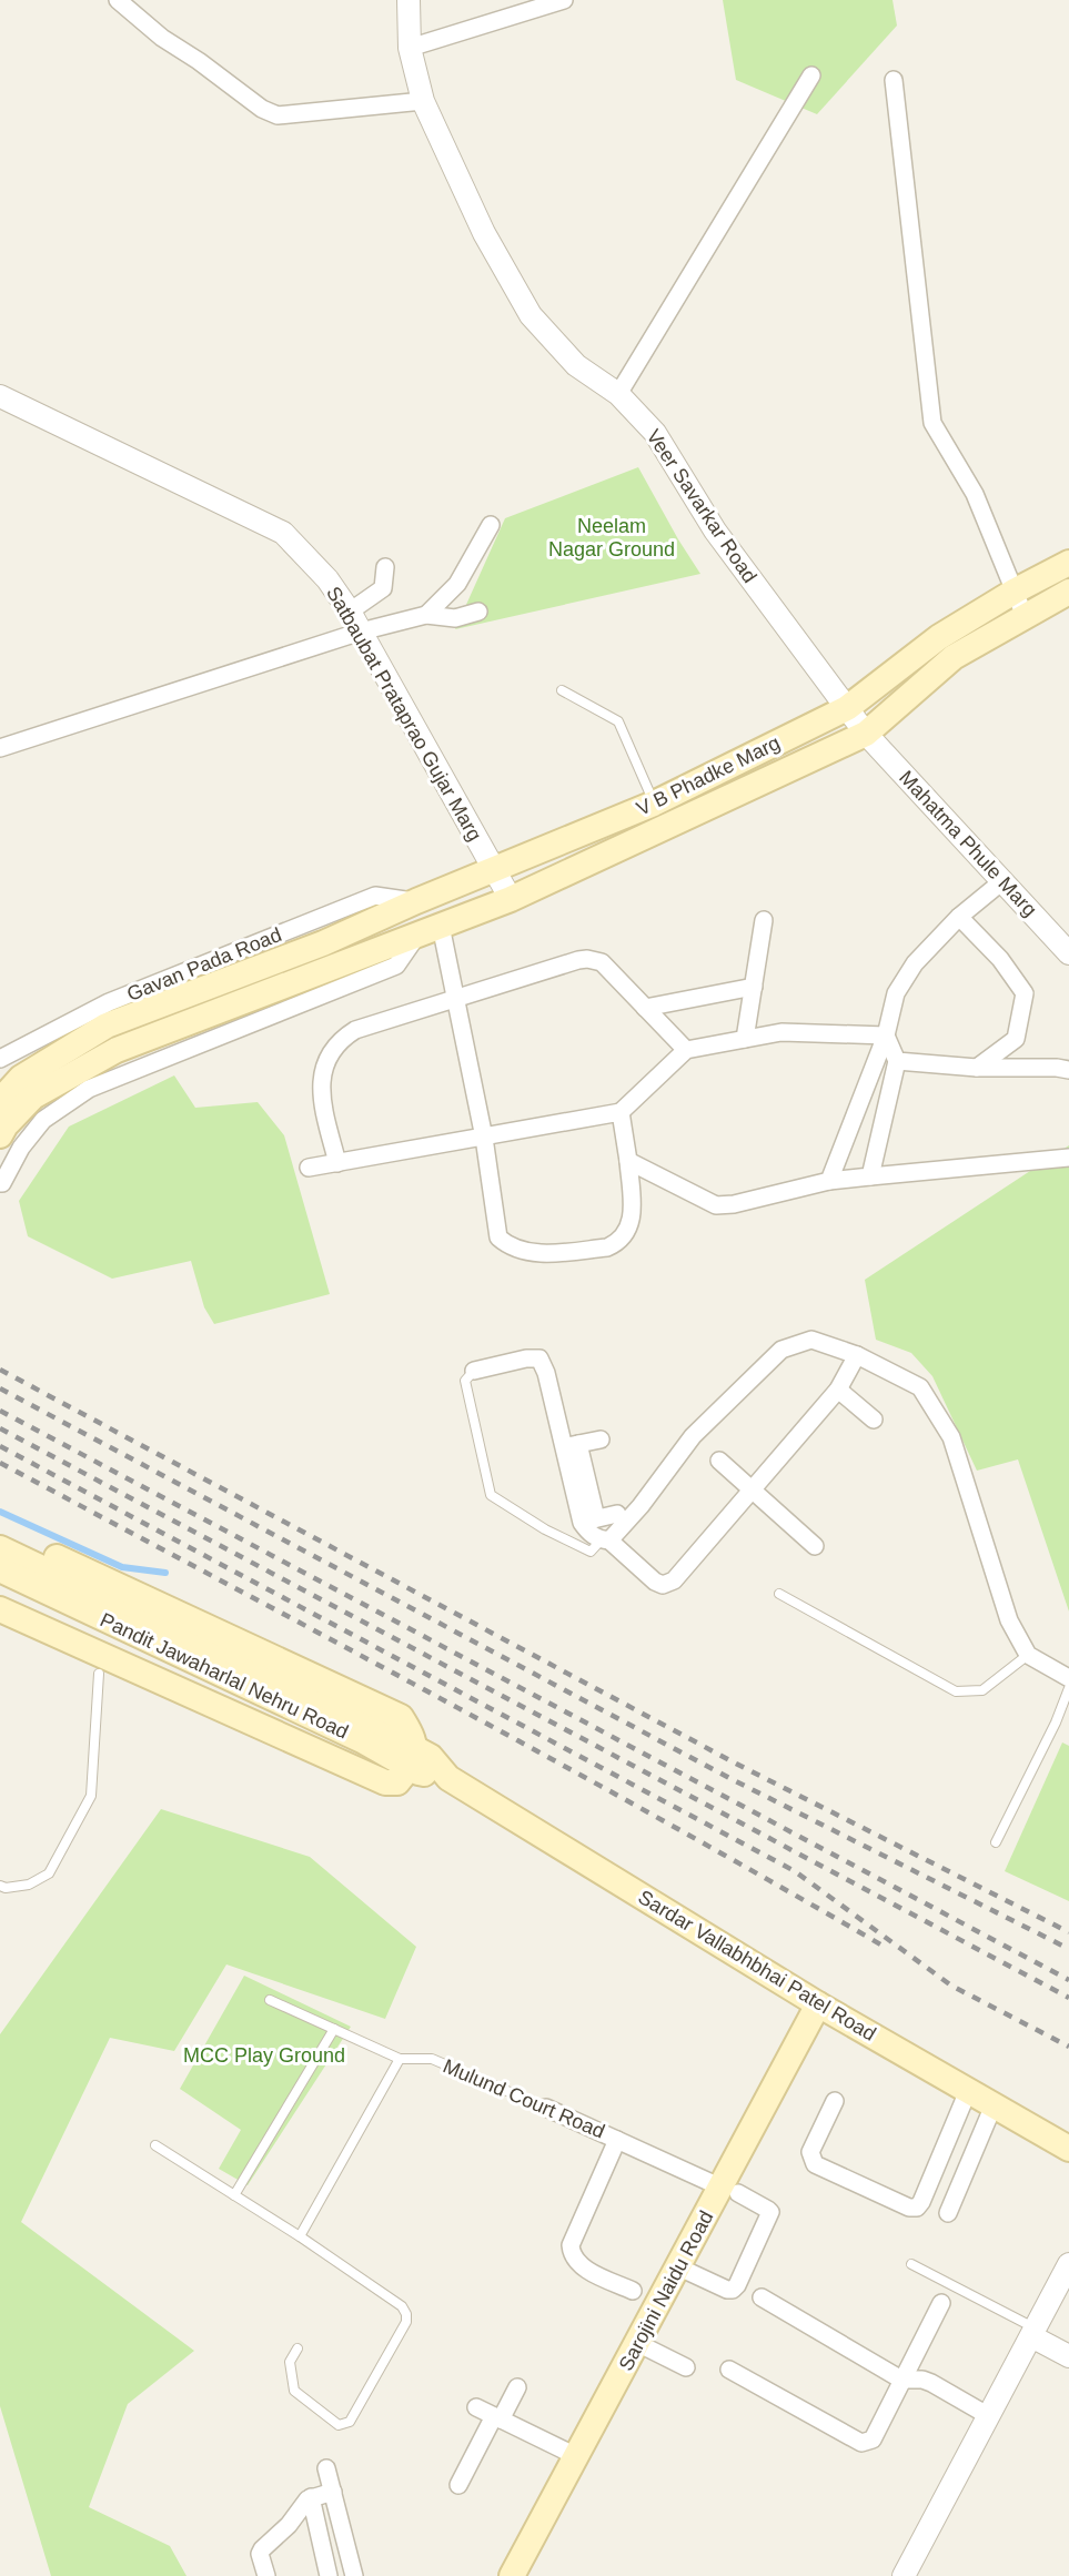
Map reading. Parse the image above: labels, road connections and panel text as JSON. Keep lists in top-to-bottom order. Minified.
{"streets":{"main road":["V B Phadke Marg","Pandit Jawaharlal Nehru Road","Sardar Vallabhbhai Patel Road","Sarojini Naidu Road"],"street":["Veer Savarkar Road","Satbaubat Prataprao Gujar Marg","Mahatma Phule Marg","Gavan Pada Road","Mulund Court Road"]},"crossings":[["Veer Savarkar Road","V B Phadke Marg"],["Veer Savarkar Road","Mahatma Phule Marg"],["Satbaubat Prataprao Gujar Marg","V B Phadke Marg"],["V B Phadke Marg","Mahatma Phule Marg"],["V B Phadke Marg","Gavan Pada Road"],["Pandit Jawaharlal Nehru Road","Sardar Vallabhbhai Patel Road"],["Sardar Vallabhbhai Patel Road","Sarojini Naidu Road"],["Mulund Court Road","Sarojini Naidu Road"]],"parks":["Neelam Nagar Ground","MCC Play Ground"]}
